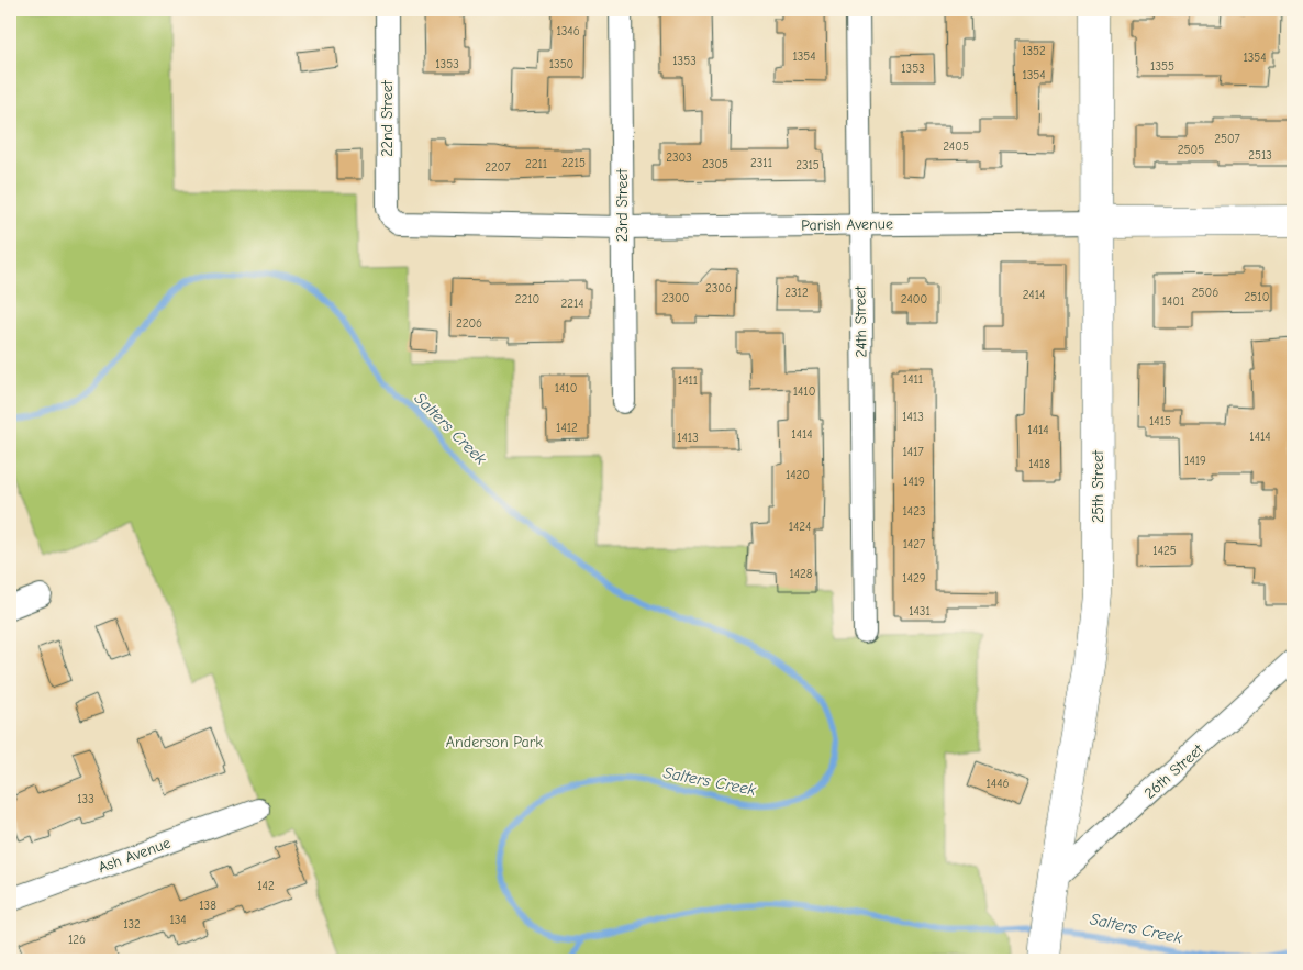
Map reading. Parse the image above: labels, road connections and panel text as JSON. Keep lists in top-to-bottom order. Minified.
{"streets":{"main road":["Parish Avenue","25th Street"],"street":["22nd Street","23rd Street","24th Street","26th Street","Ash Avenue"]},"crossings":[["22nd Street","Parish Avenue"],["23rd Street","Parish Avenue"],["Parish Avenue","24th Street"],["Parish Avenue","25th Street"],["25th Street","26th Street"]],"water":["Salters Creek"],"parks":["Anderson Park"],"house_numbers":["1346","1352","1354","1354","1353","1353","1350","1355","1353","1354","2507","2405","2505","2513","2303","2215","2311","2211","2305","2315","2207","2306","2312","2506","2414","2510","2300","2210","2400","1401","2214","2206","1411","1411","1410","1410","1413","1415","1412","1414","1414","1414","1413","1417","1419","1418","1420","1419","1423","1424","1427","1425","1428","1429","1431","1446","133","142","138","134","132","126"]}
